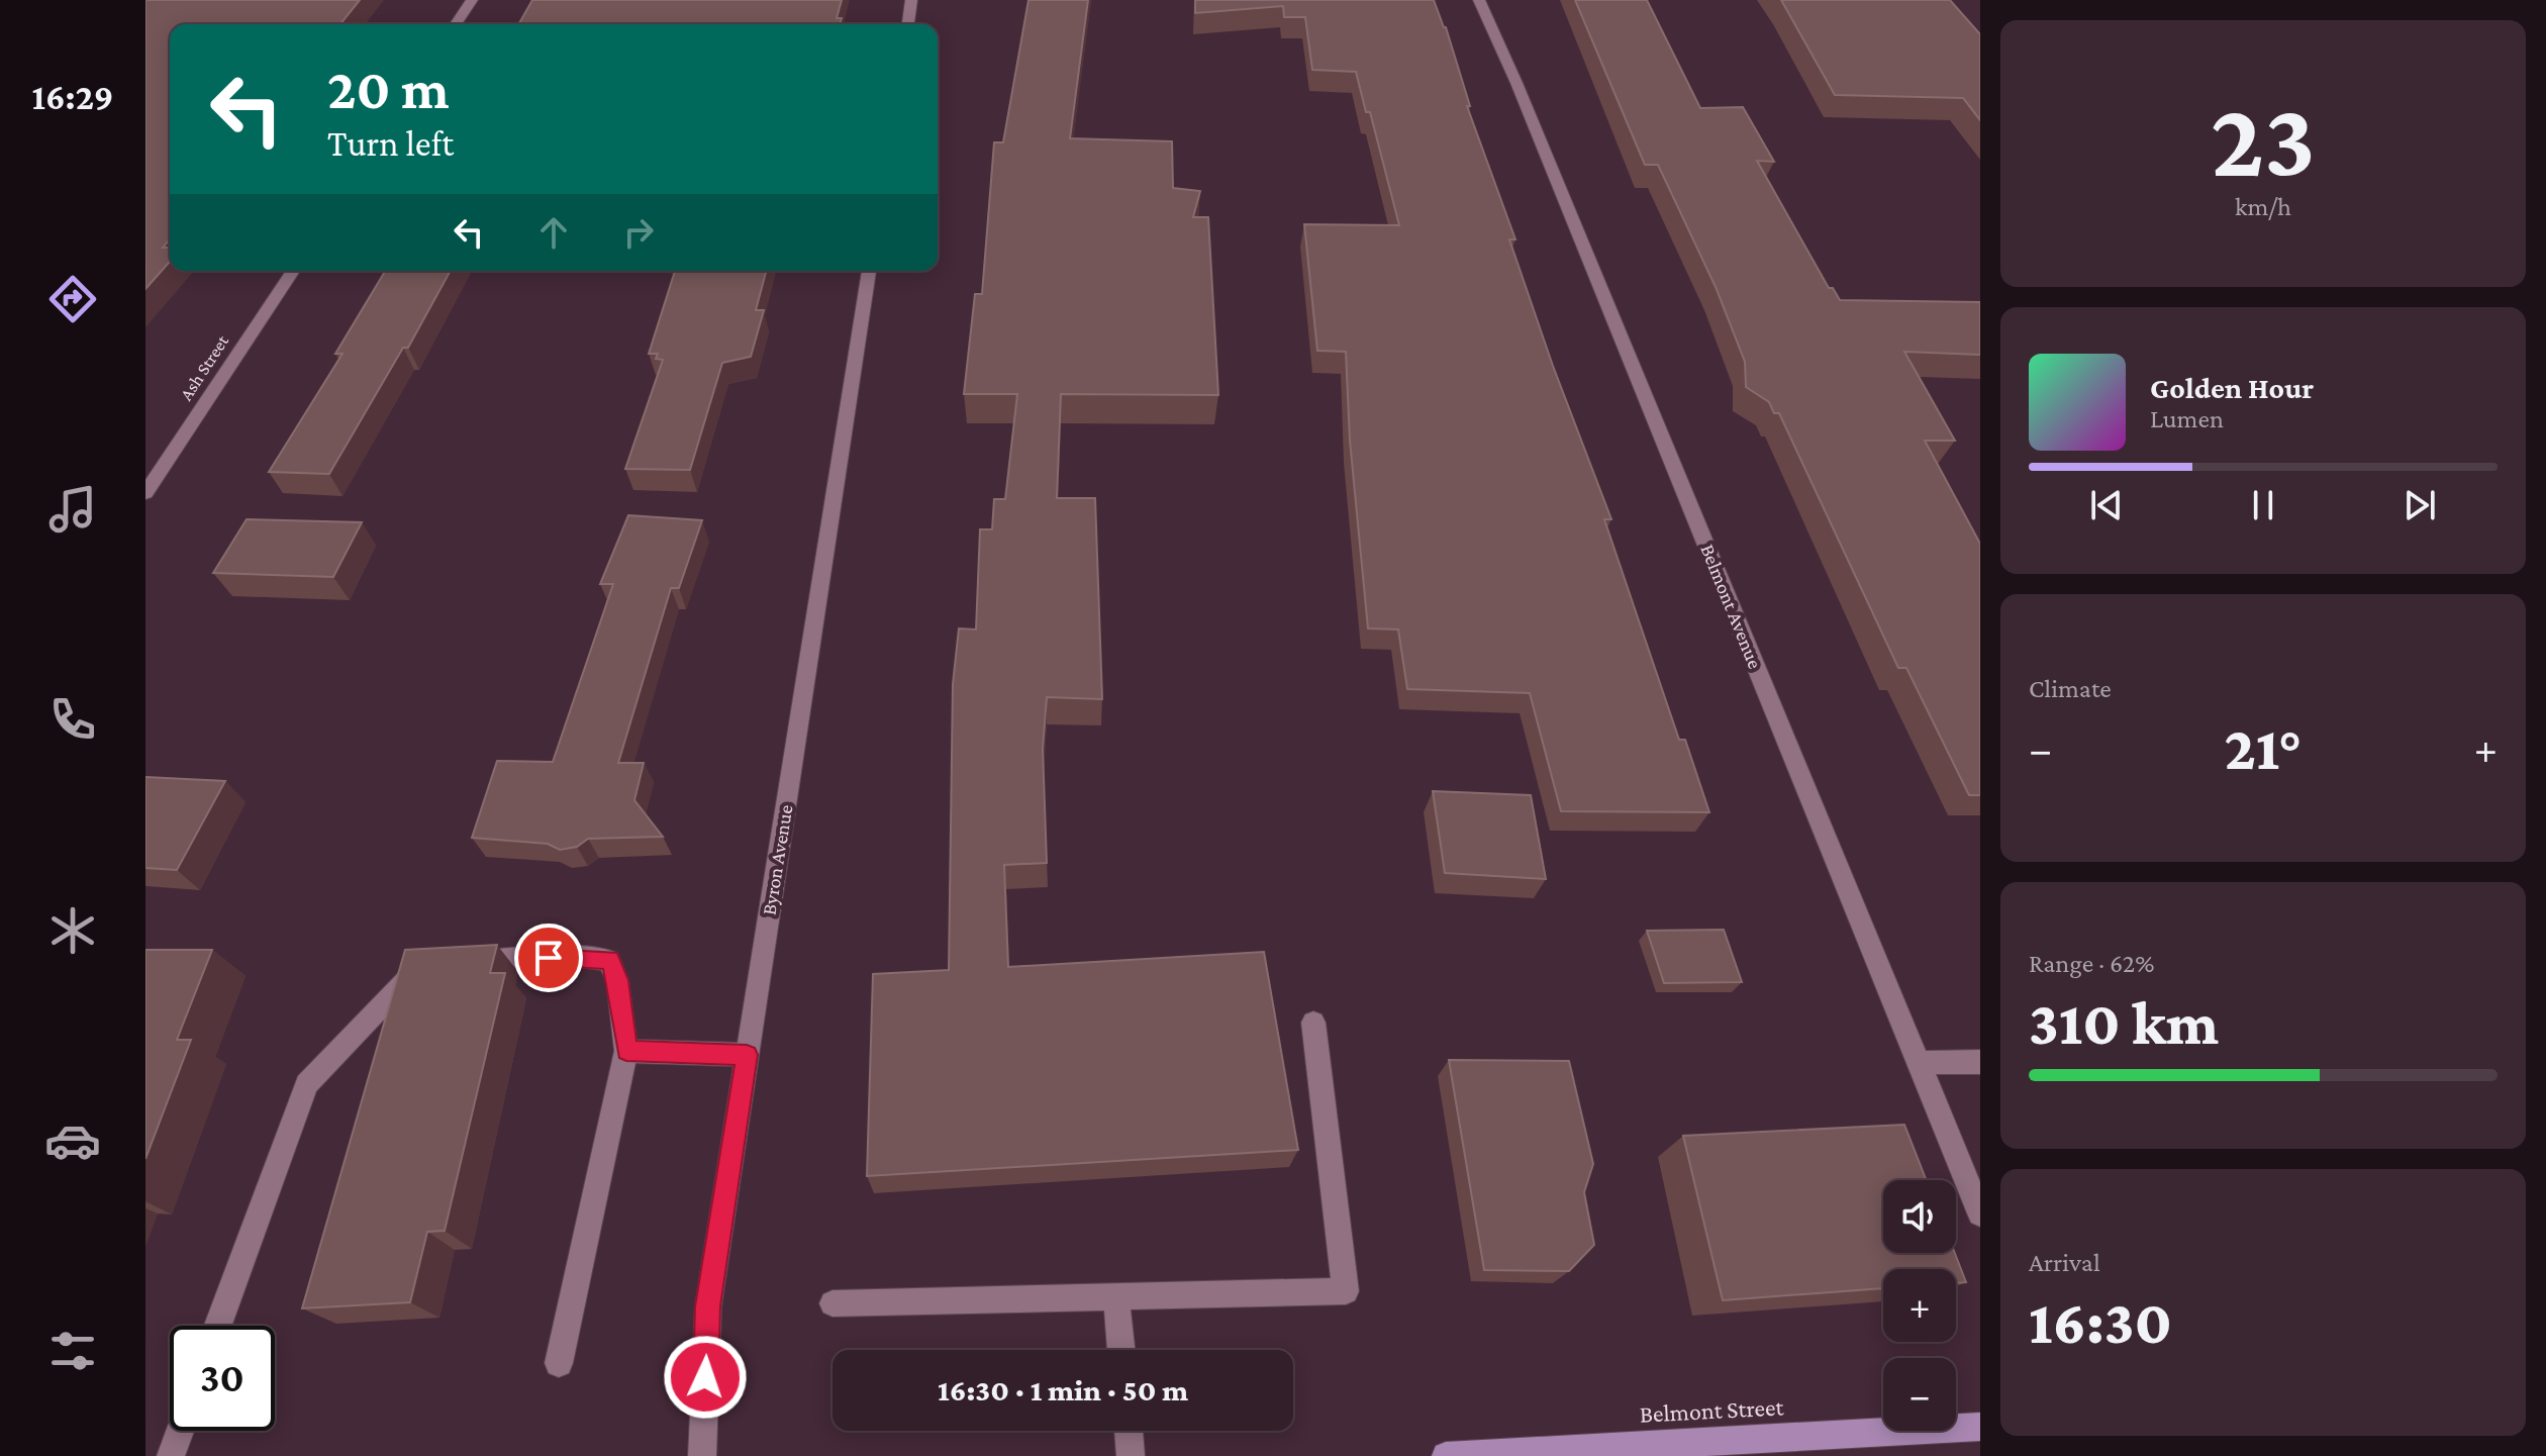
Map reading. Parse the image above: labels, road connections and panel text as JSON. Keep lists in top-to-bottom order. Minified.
{"streets":{"main road":["Belmont Street"],"street":["Ash Street","Belmont Avenue","Byron Avenue"]},"page":{"tabs":"16:29","tile":[["23","km/h"],"Climate",["Range · 62%","310 km"],["Arrival","16:30"]],"turn":["20 m","Turn left"],"song":["Golden Hour","Lumen"],"heat":["−","21°","+"],"map_buttons":["+","−"],"limit":"30","trip":"16:30 · 1 min · 50 m"}}
